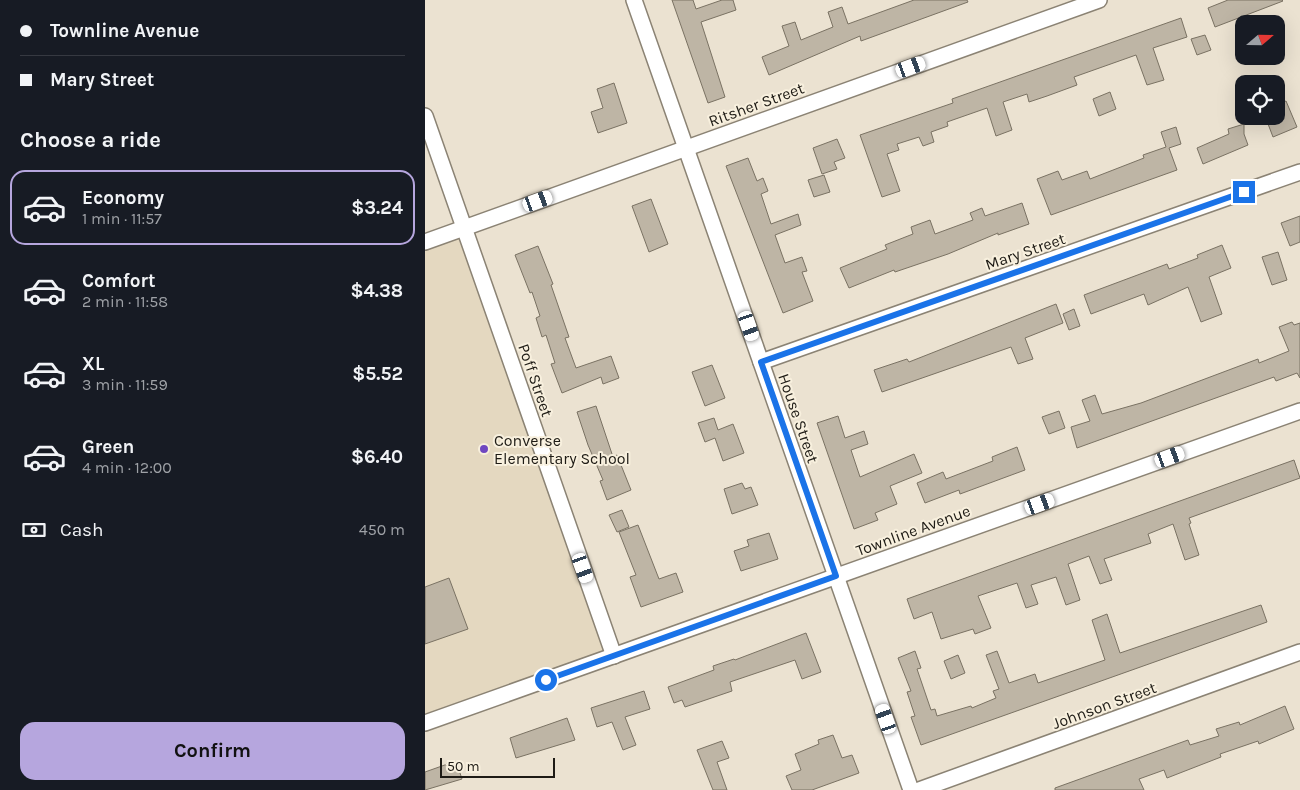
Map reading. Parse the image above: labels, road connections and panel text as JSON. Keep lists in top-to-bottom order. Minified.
{"streets":{"street":["Ritsher Street","Mary Street","Poff Street","House Street","Townline Avenue","Johnson Street"]},"crossings":[["Ritsher Street","Poff Street"],["Ritsher Street","House Street"],["Mary Street","House Street"],["Poff Street","Townline Avenue"],["House Street","Townline Avenue"]],"places":["Converse Elementary School"],"scale_bar":"50 m","north":"right","page":{"banner":["Townline Avenue","Mary Street"],"heading":"Choose a ride","list":[{"name":"Economy","note":"1 min · 11:57","value":"$3.24"},{"name":"Comfort","note":"2 min · 11:58","value":"$4.38"},{"name":"XL","note":"3 min · 11:59","value":"$5.52"},{"name":"Green","note":"4 min · 12:00","value":"$6.40"}],"pay":["Cash","450 m"],"buttons":"Confirm","scale":"50 m"}}
